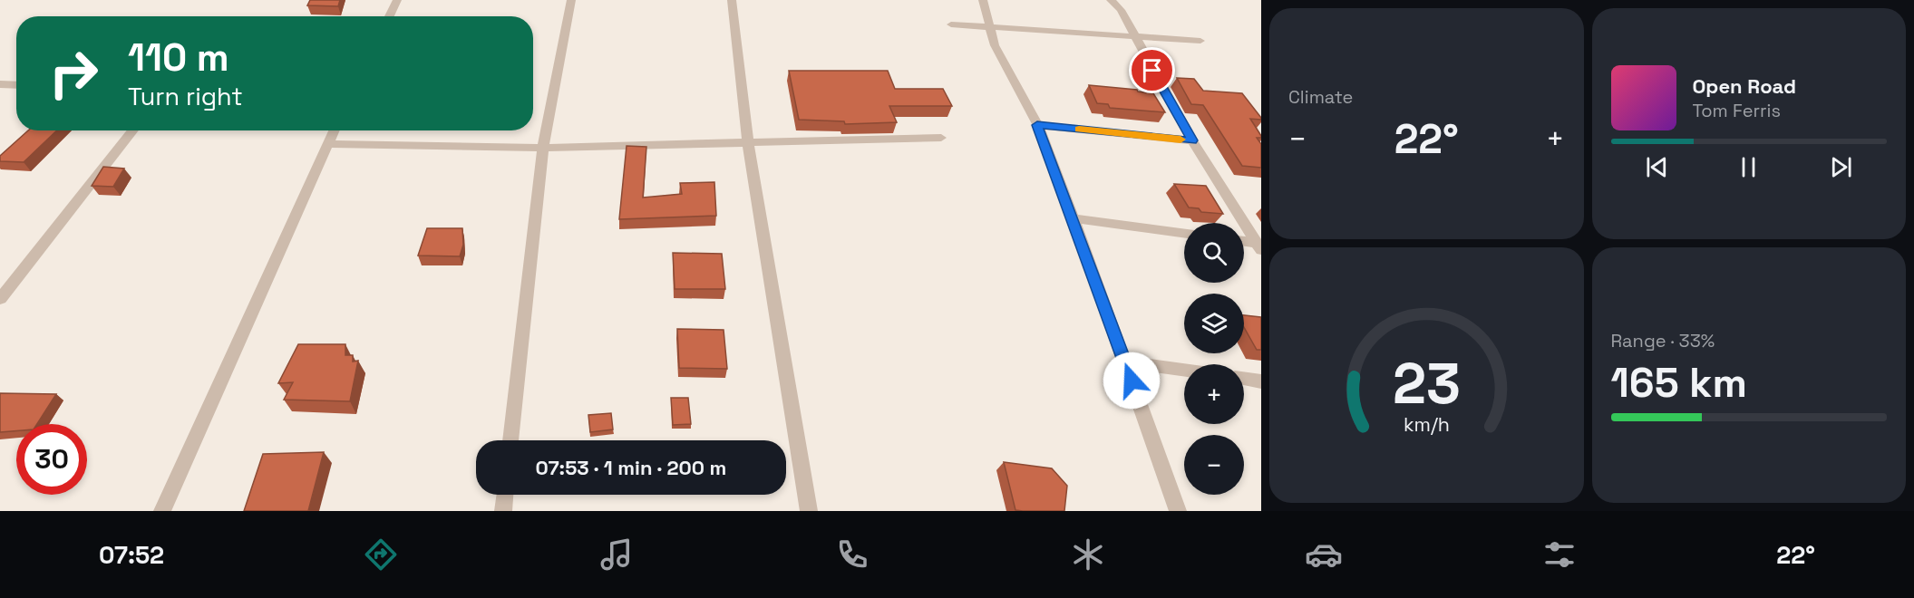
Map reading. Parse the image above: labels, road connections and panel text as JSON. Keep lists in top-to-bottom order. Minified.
{"page":{"tile":["Climate",["Range · 33%","165 km"]],"turn":["110 m","Turn right"],"song":["Open Road","Tom Ferris"],"heat":["−","22°","+"],"map_buttons":["+","−"],"limit":"30","trip":"07:53 · 1 min · 200 m","tabs":["07:52","22°"],"gauge":["23","km/h"]}}
